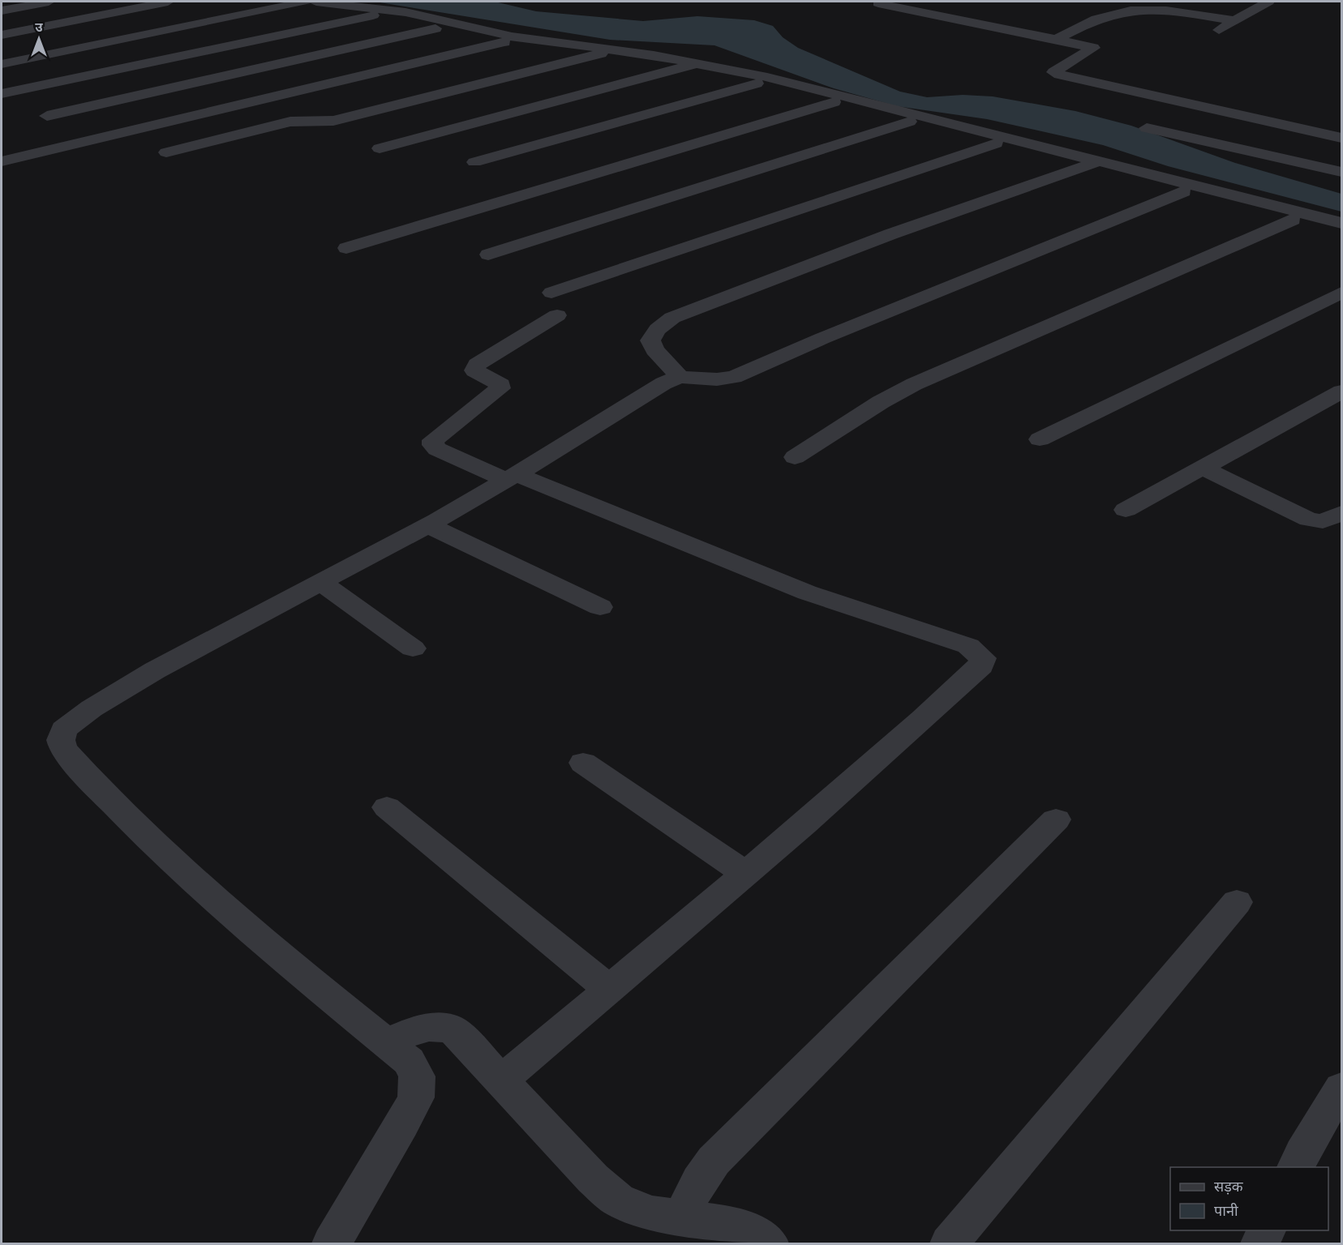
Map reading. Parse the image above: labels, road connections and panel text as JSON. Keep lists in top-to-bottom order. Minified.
{"legend":["सड़क","पानी"],"north":"top"}
